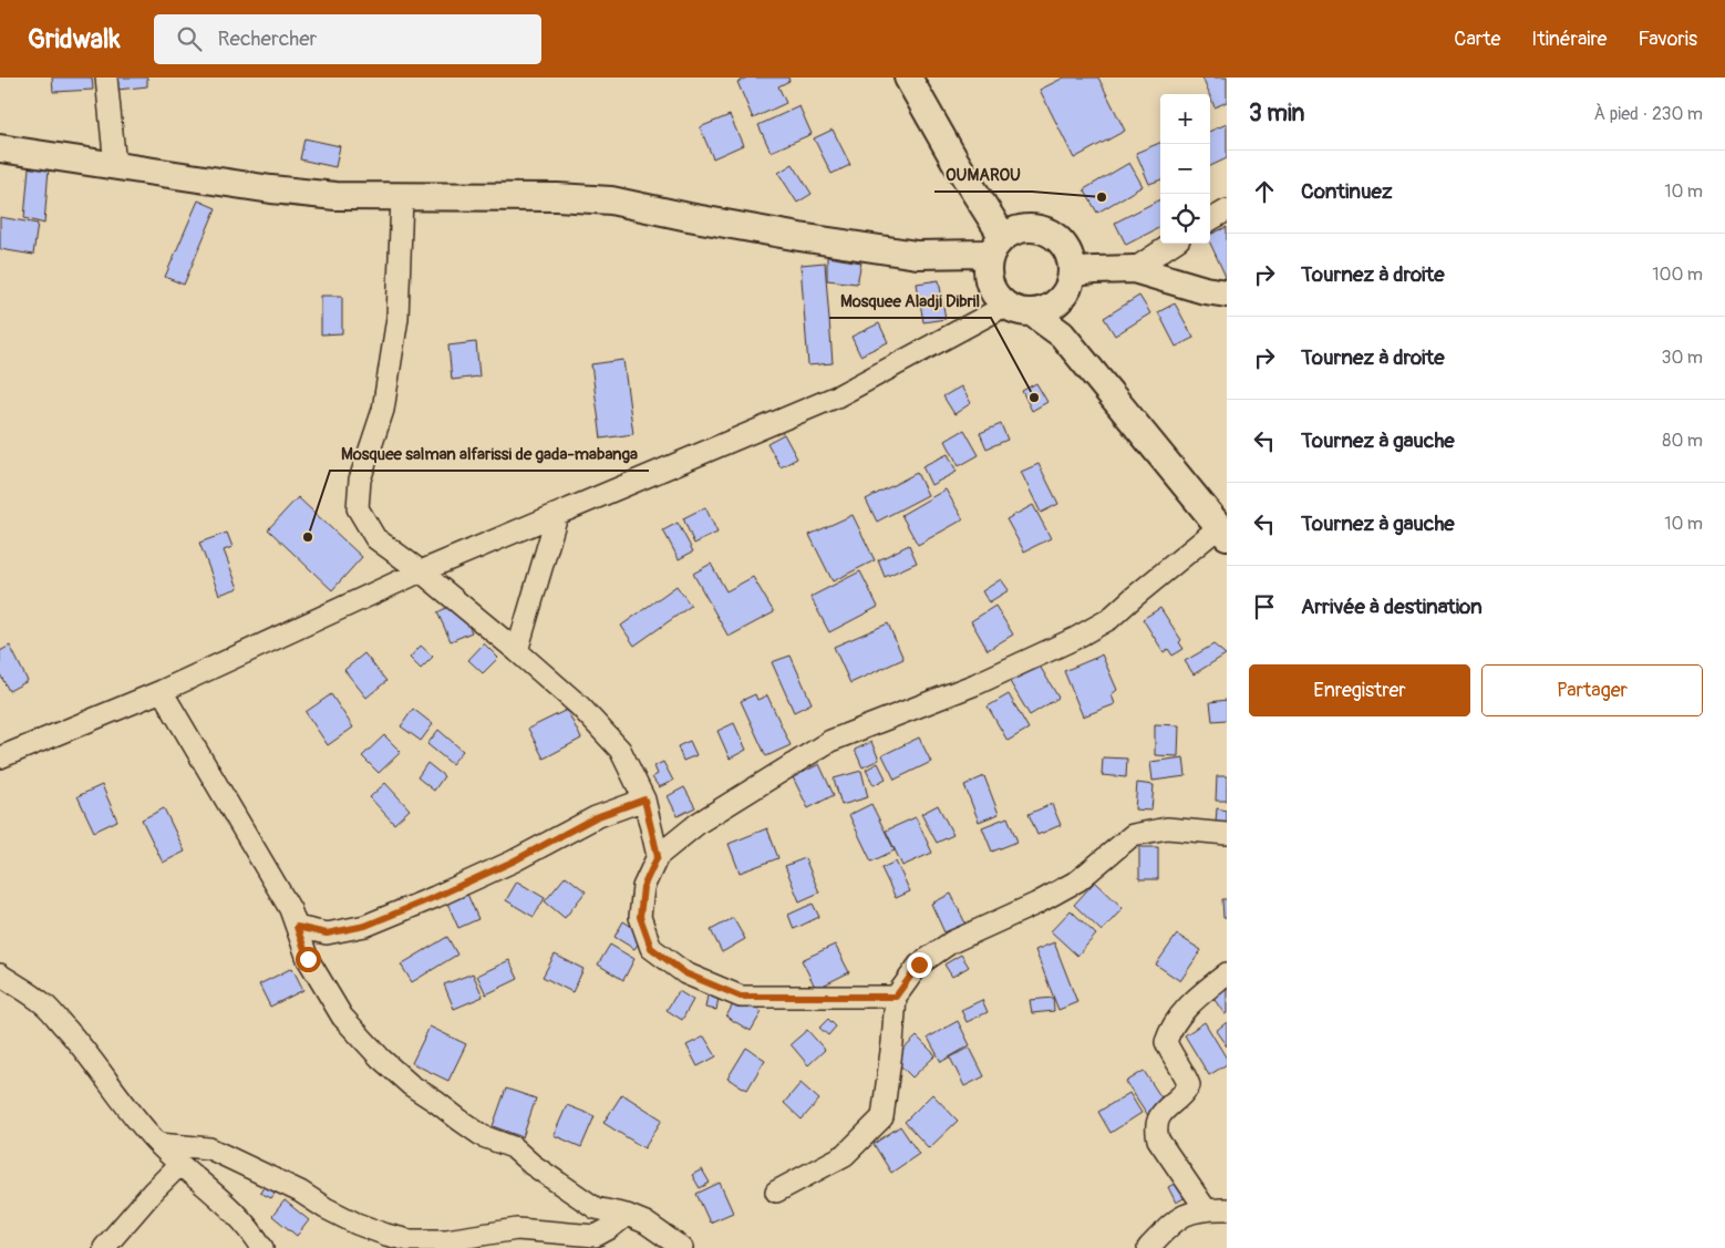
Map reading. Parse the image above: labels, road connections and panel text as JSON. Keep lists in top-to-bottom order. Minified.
{"places":["OUMAROU","Mosquee Aladji Dibril","Mosquee salman alfarissi de gada-mabanga"],"page":{"header":"Gridwalk","search":"Rechercher","nav":["Carte","Itinéraire","Favoris"],"heading":["3 min","À pied · 230 m"],"map_buttons":["+","−"],"list":[["Continuez","10 m"],["Tournez à droite","100 m"],["Tournez à droite","30 m"],["Tournez à gauche","80 m"],["Tournez à gauche","10 m"],"Arrivée à destination"],"buttons":["Enregistrer","Partager"]}}
